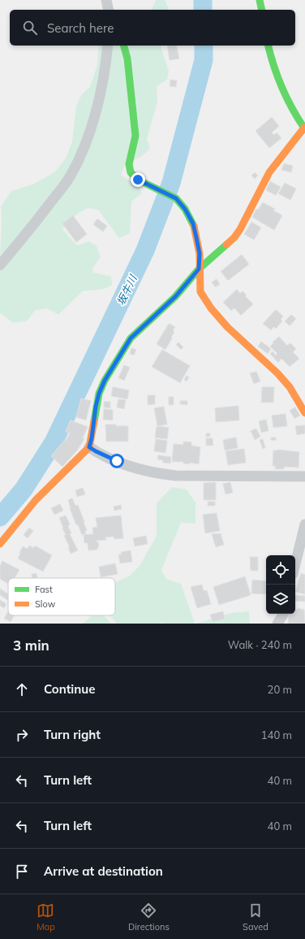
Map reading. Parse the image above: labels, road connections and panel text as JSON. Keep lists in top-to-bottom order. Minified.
{"water":["坂牛川"],"legend":["Fast","Slow"],"page":{"search":"Search here","heading":["3 min","Walk · 240 m"],"list":[["Continue","20 m"],["Turn right","140 m"],["Turn left","40 m"],["Turn left","40 m"],"Arrive at destination"],"nav":["Map","Directions","Saved"]}}
